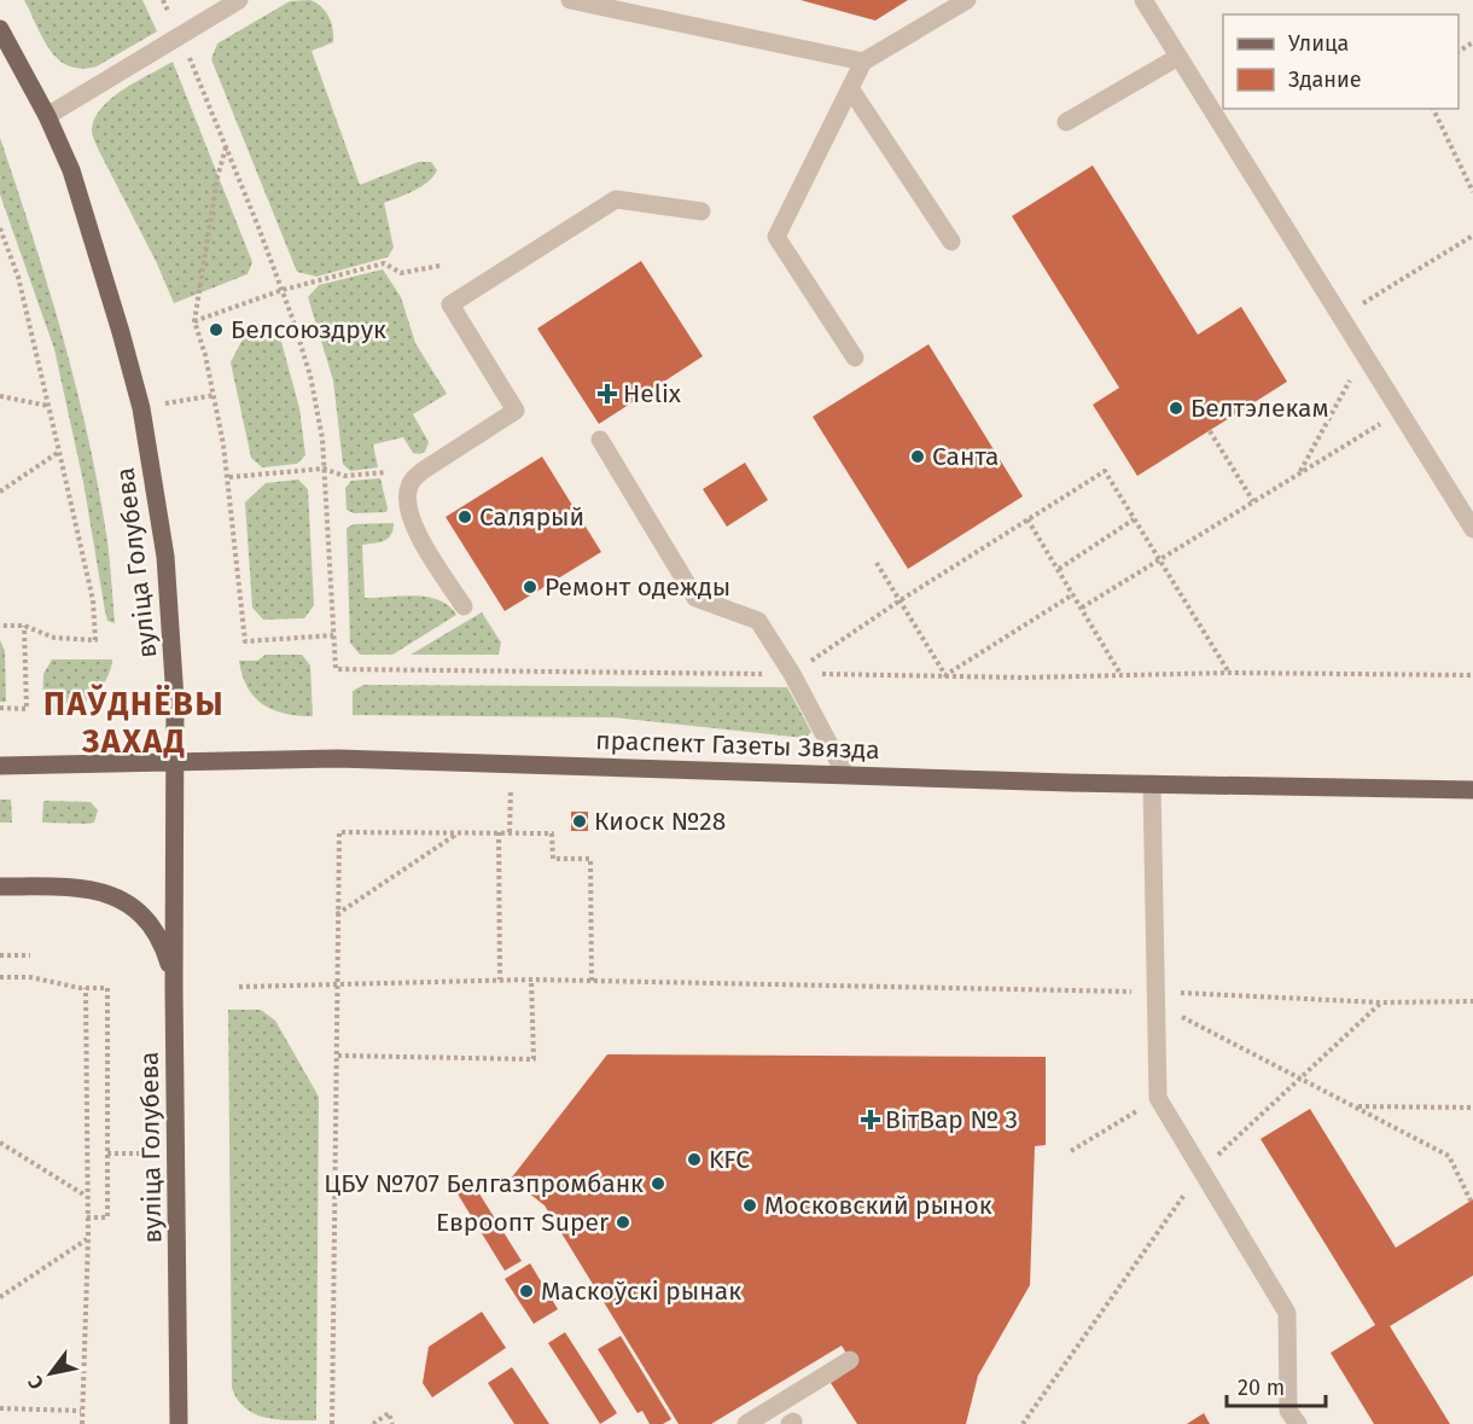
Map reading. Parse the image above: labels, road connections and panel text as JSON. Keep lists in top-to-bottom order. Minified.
{"streets":{"main road":["вуліца Голубева","праспект Газеты Звязда"]},"crossings":[["вуліца Голубева","праспект Газеты Звязда"]],"districts":["ПАЎДНЁВЫ ЗАХАД"],"places":{"other":["Белсоюздрук","Белтэлекам","Санта","Салярый","Ремонт одежды","Киоск №28","KFC","ЦБУ №707 Белгазпромбанк","Московский рынок","Евроопт Super","Маскоўскі рынак"],"health":["Helix","ВітВар № 3"]},"legend":["Улица","Здание"],"scale_bar":"20 m","north":"bottom left"}
